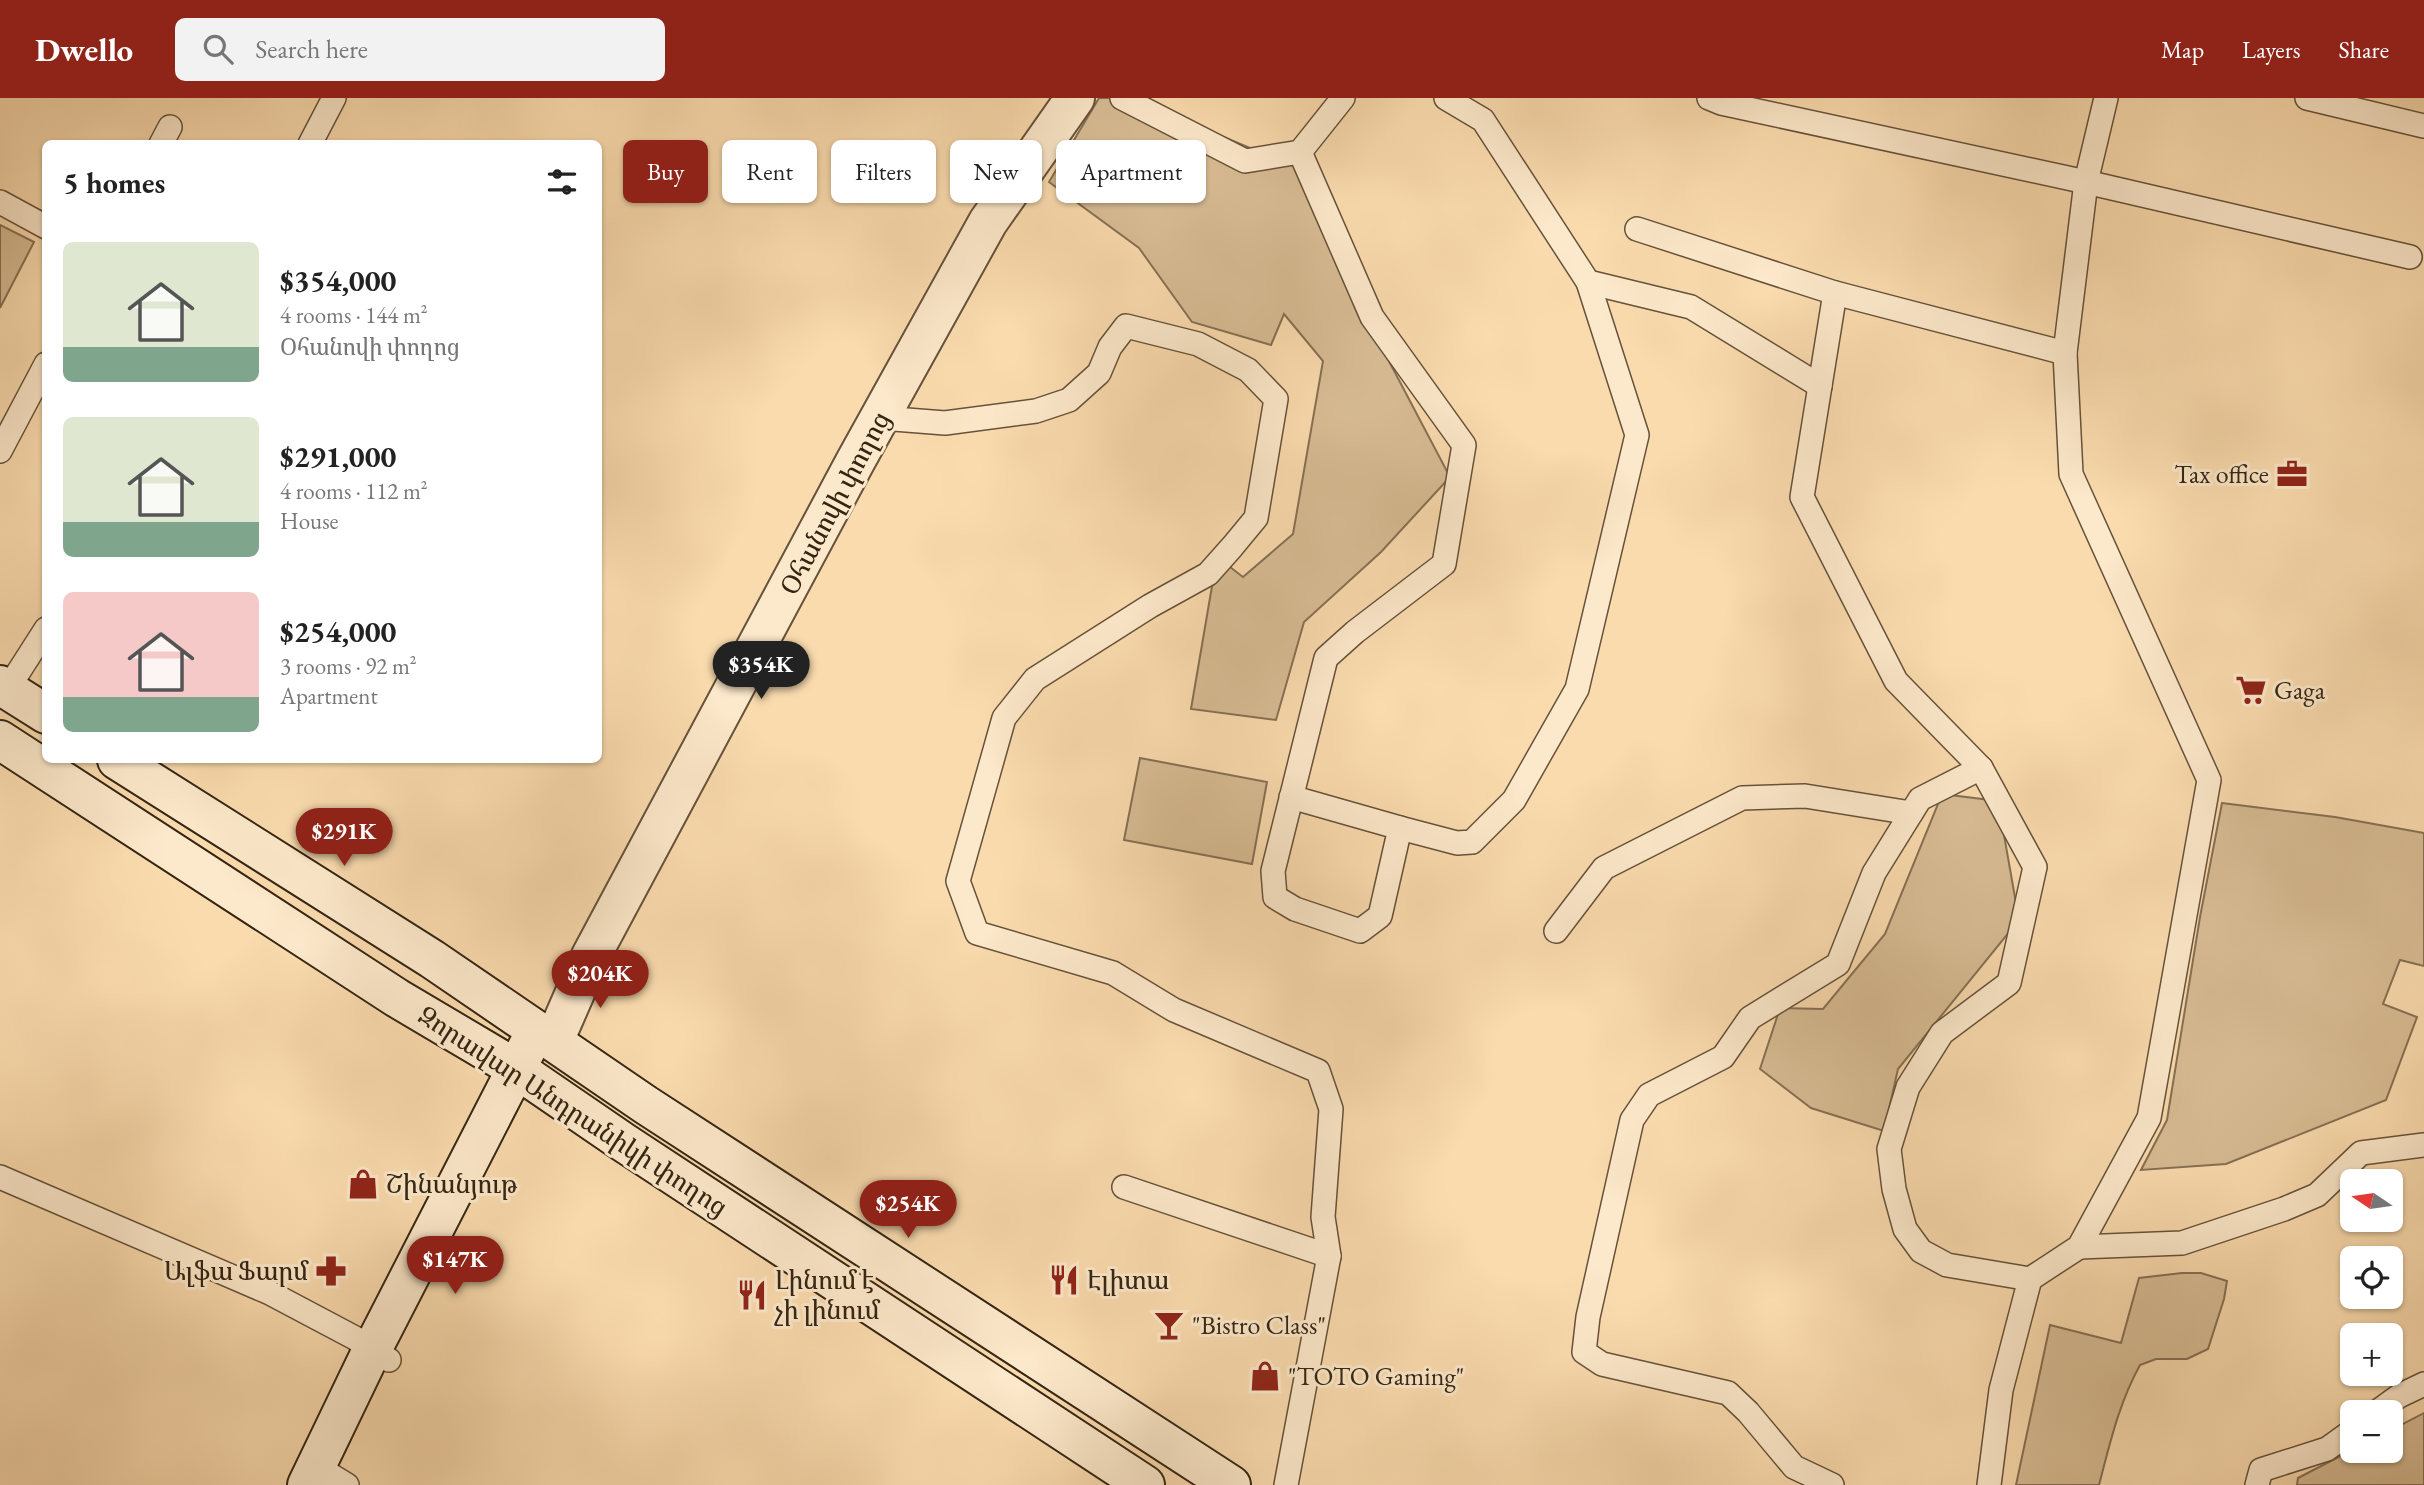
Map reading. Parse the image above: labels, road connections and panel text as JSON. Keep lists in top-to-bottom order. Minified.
{"streets":{"main road":["Օհանովի փողոց","Զորավար Անդրանիկի փողոց"]},"crossings":[["Օհանովի փողոց","Զորավար Անդրանիկի փողոց"]],"places":{"office":["Tax office"],"supermarket":["Gaga"],"shop":["Շինանյութ","\"TOTO Gaming\""],"pharmacy":["Ալֆա Ֆարմ"],"restaurant":["Էլիտա","Լինում է չի լինում"],"bar":["\"Bistro Class\""]},"north":"left","page":{"header":"Dwello","search":"Search here","nav":["Map","Layers","Share"],"chip":["Buy","Rent","Filters","New","Apartment"],"heading":"5 homes","list":[{"name":"$354,000","note":"4 rooms · 144 m² · Օհանովի փողոց"},{"name":"$291,000","note":"4 rooms · 112 m² · House"},{"name":"$254,000","note":"3 rooms · 92 m² · Apartment"}],"price":["$354K","$291K","$204K","$254K","$147K"],"map_buttons":["+","−"]}}
